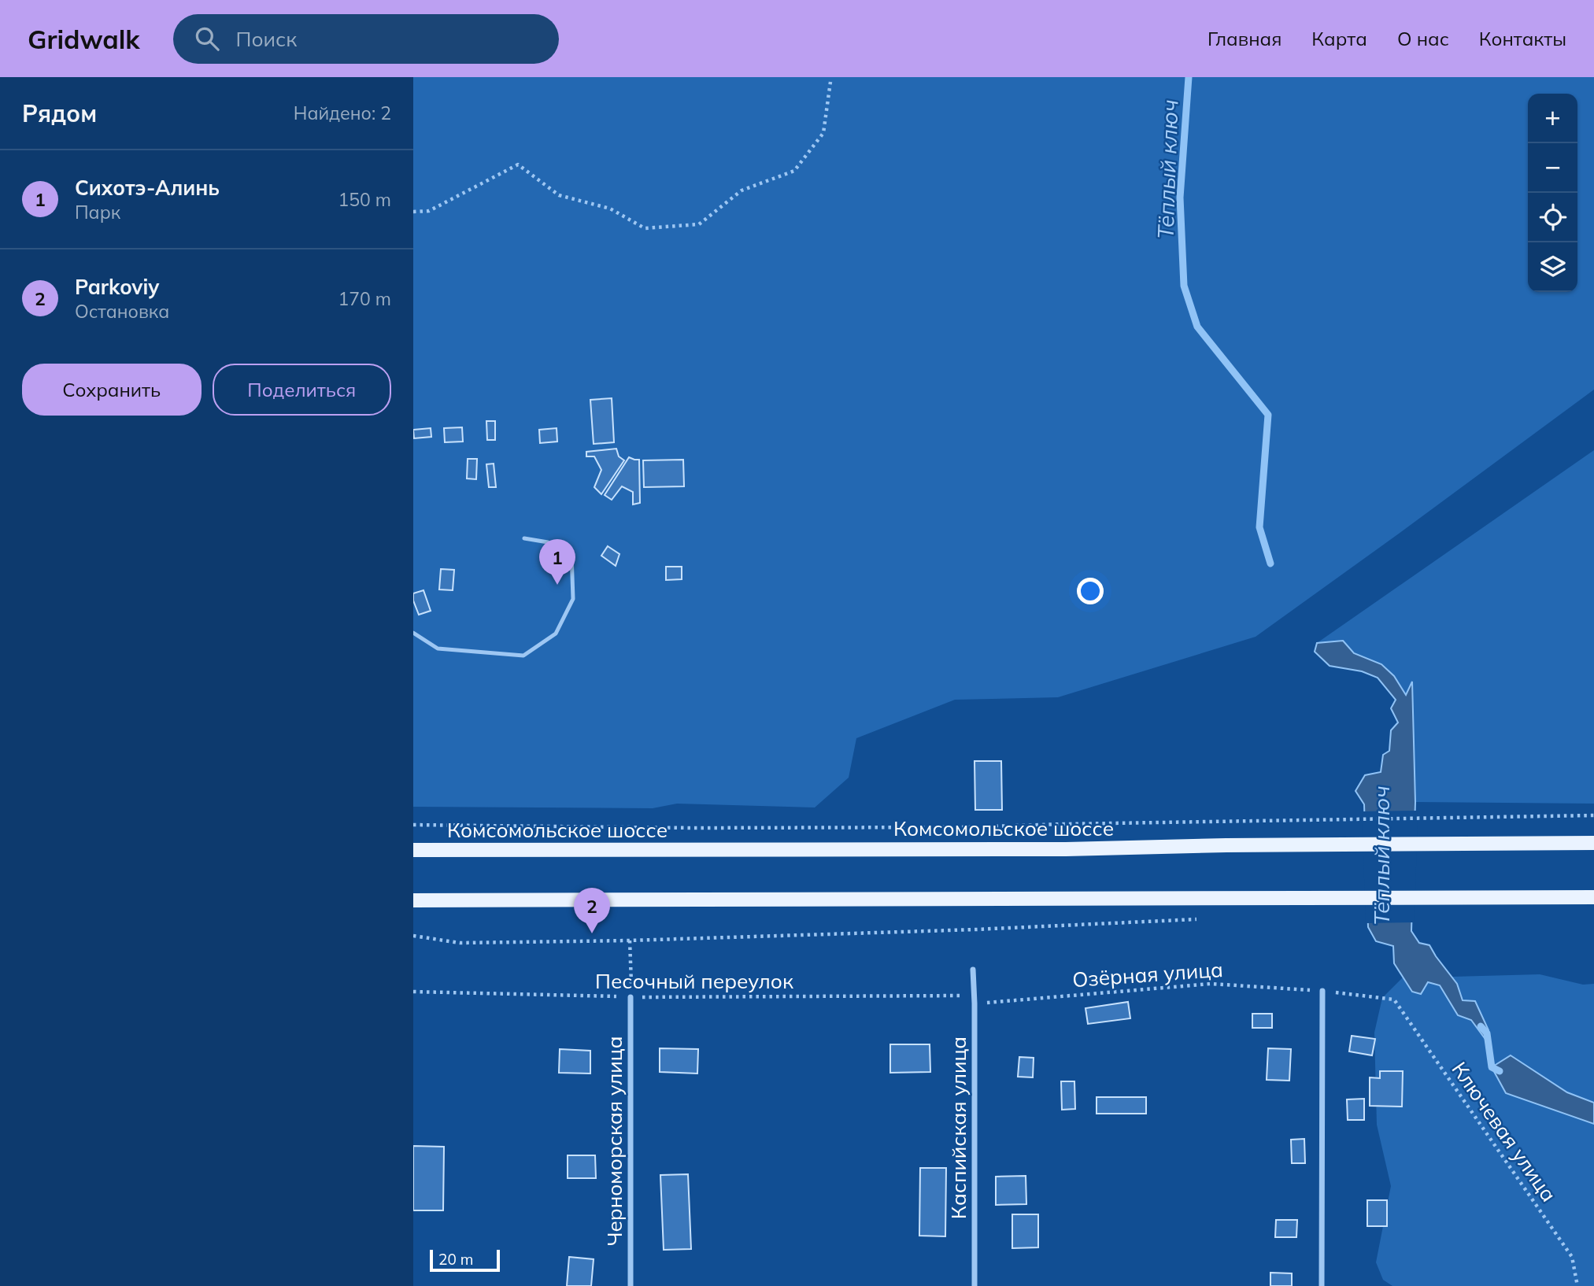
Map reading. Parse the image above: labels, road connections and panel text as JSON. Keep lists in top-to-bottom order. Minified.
{"streets":{"main road":["Комсомольское шоссе"],"street":["Каспийская улица","Черноморская улица"],"path":["Озёрная улица","Песочный переулок","Ключевая улица"]},"crossings":[["Озёрная улица","Каспийская улица"],["Озёрная улица","Ключевая улица"],["Песочный переулок","Каспийская улица"],["Песочный переулок","Черноморская улица"]],"water":["Тёплый ключ"],"scale_bar":"20 m","page":{"header":"Gridwalk","search":"Поиск","nav":["Главная","Карта","О нас","Контакты"],"heading":["Рядом","Найдено: 2"],"map_buttons":["+","−"],"list":[{"mark":"1","name":"Сихотэ-Алинь","note":"Парк","value":"150 m"},{"mark":"2","name":"Parkoviy","note":"Остановка","value":"170 m"}],"buttons":["Сохранить","Поделиться"],"pins":["1","2"],"scale":"20 m"}}
